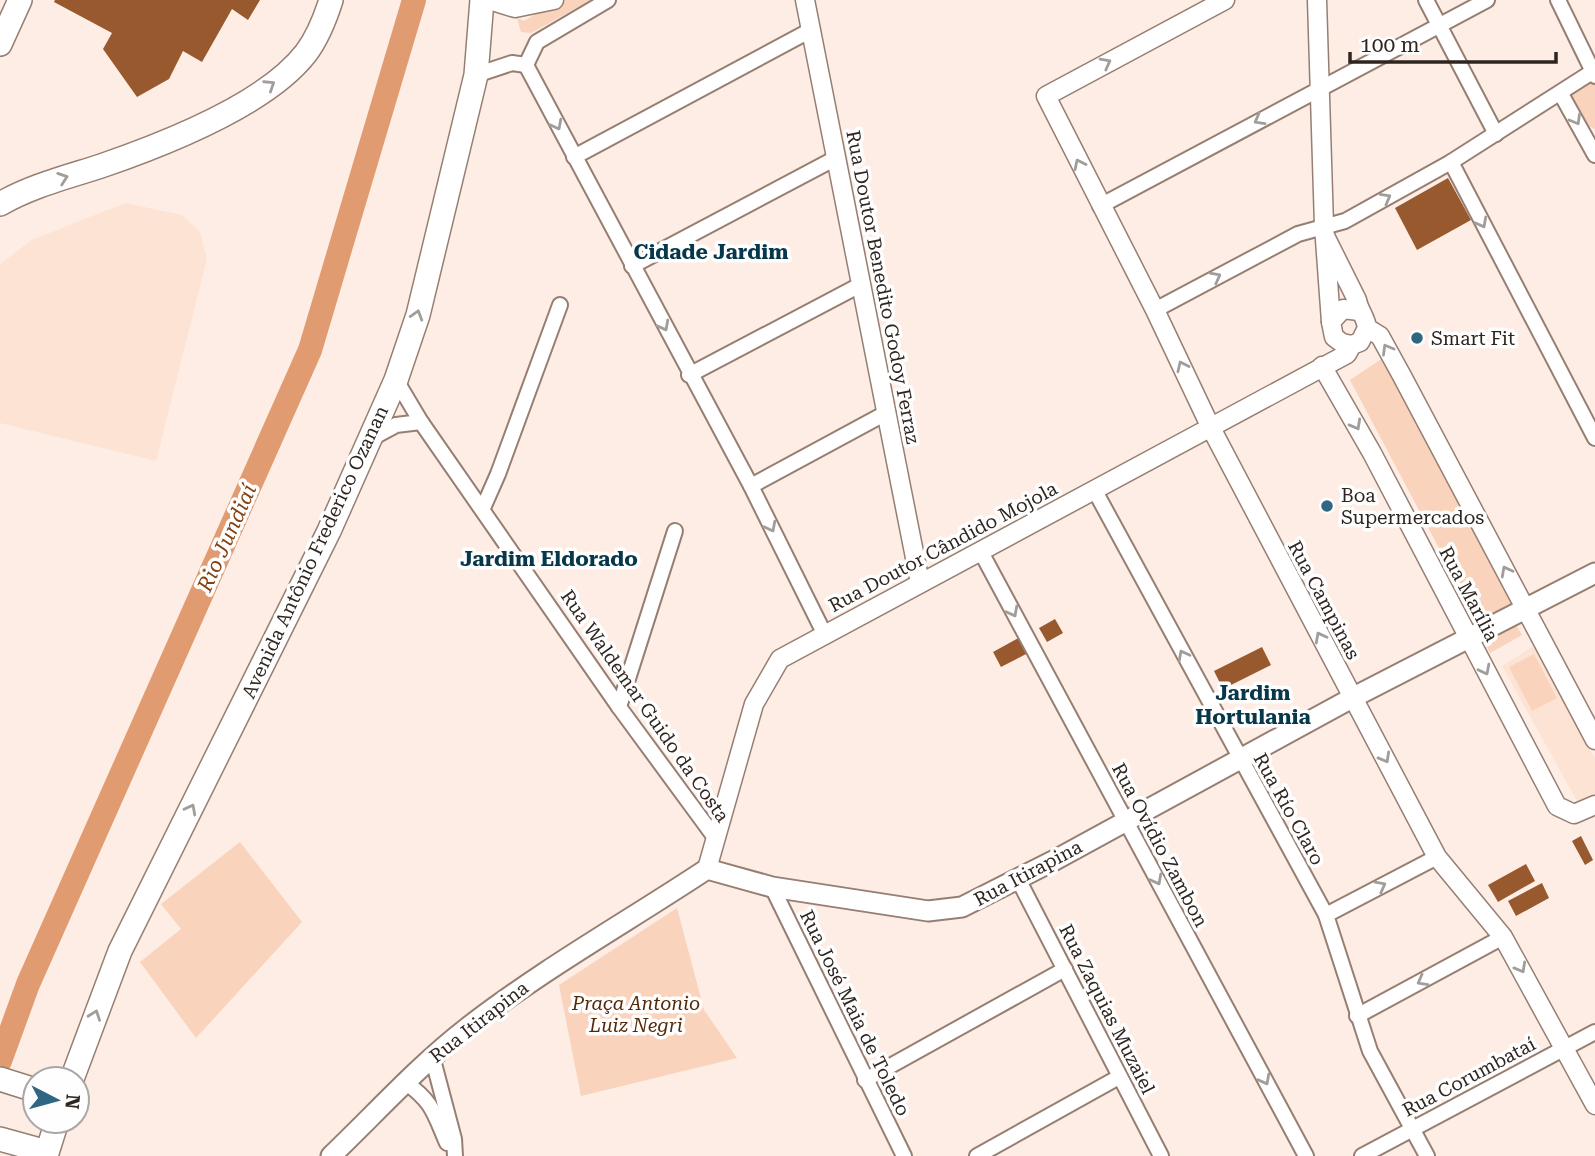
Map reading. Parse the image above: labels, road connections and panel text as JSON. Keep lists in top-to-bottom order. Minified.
{"streets":{"main road":["Avenida Antônio Frederico Ozanan","Rua Itirapina"],"street":["Rua Doutor Benedito Godoy Ferraz","Rua Doutor Cândido Mojola","Rua Marília","Rua Campinas","Rua Waldemar Guido da Costa","Rua Río Claro","Rua Ovídio Zambon","Rua Zaquias Muzaiel","Rua José Maia de Toledo","Rua Corumbataí"]},"crossings":[["Rua Doutor Benedito Godoy Ferraz","Rua Doutor Cândido Mojola"],["Rua Doutor Cândido Mojola","Rua Marília"],["Rua Doutor Cândido Mojola","Rua Campinas"],["Rua Doutor Cândido Mojola","Rua Waldemar Guido da Costa"],["Rua Doutor Cândido Mojola","Rua Río Claro"],["Rua Doutor Cândido Mojola","Rua Ovídio Zambon"],["Rua Doutor Cândido Mojola","Rua Itirapina"],["Avenida Antônio Frederico Ozanan","Rua Waldemar Guido da Costa"],["Rua Marília","Rua Itirapina"],["Rua Campinas","Rua Itirapina"],["Rua Campinas","Rua Corumbataí"],["Rua Río Claro","Rua Itirapina"],["Rua Río Claro","Rua Corumbataí"],["Rua Ovídio Zambon","Rua Itirapina"],["Rua Itirapina","Rua Zaquias Muzaiel"],["Rua Itirapina","Rua José Maia de Toledo"]],"one_way":["Avenida Antônio Frederico Ozanan","Rua Río Claro","Rua Ovídio Zambon"],"districts":["Cidade Jardim","Jardim Eldorado","Jardim Hortulania"],"water":["Rio Jundiaí"],"parks":["Praça Antonio Luiz Negri"],"places":["Smart Fit","Boa Supermercados"],"scale_bar":"100 m","north":"right"}
